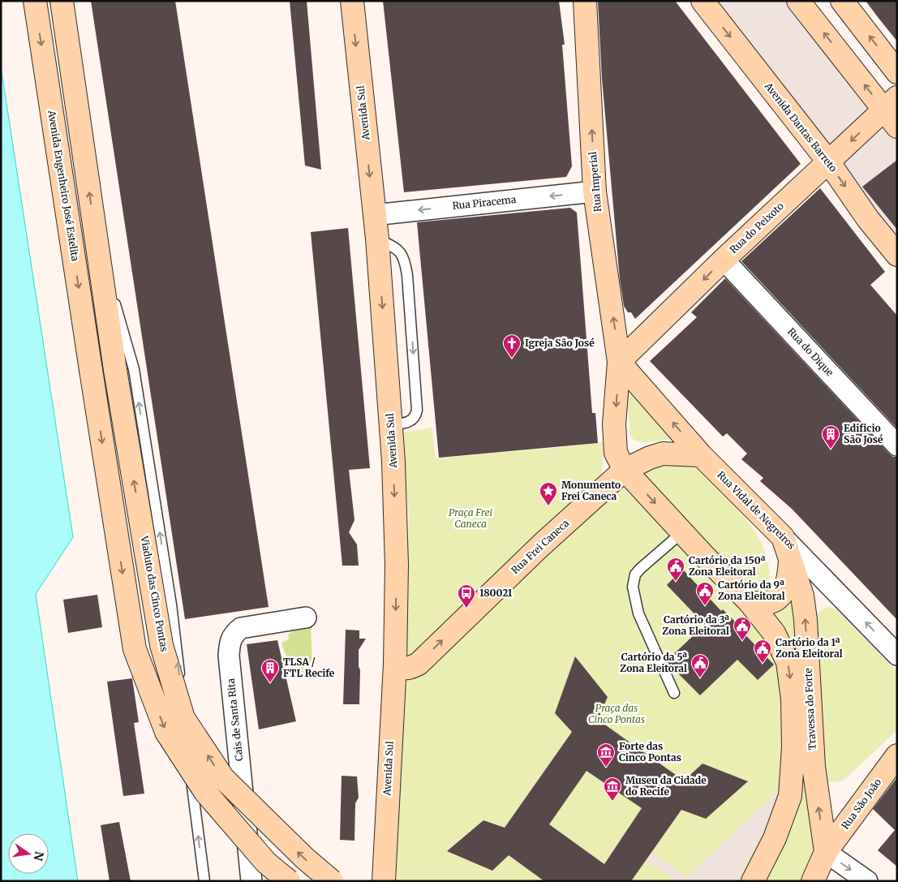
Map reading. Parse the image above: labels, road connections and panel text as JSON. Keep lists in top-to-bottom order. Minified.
{"streets":{"main road":["Avenida Sul","Avenida Dantas Barreto","Rua Imperial","Avenida Engenheiro José Estelita","Rua do Peixoto","Rua Vidal de Negreiros","Rua Frei Caneca","Viaduto das Cinco Pontas","Travessa do Forte","Rua São João"],"street":["Rua Piracema","Rua do Dique","Cais de Santa Rita"]},"crossings":[["Avenida Sul","Rua Piracema"],["Avenida Sul","Rua Frei Caneca"],["Avenida Dantas Barreto","Rua do Peixoto"],["Rua Imperial","Rua Piracema"],["Rua Imperial","Rua do Peixoto"],["Rua Imperial","Rua Vidal de Negreiros"],["Rua do Peixoto","Rua do Dique"],["Rua do Peixoto","Rua Vidal de Negreiros"],["Rua Vidal de Negreiros","Rua Frei Caneca"],["Rua Vidal de Negreiros","Travessa do Forte"],["Travessa do Forte","Rua São João"]],"one_way":["Avenida Sul","Rua Imperial","Avenida Engenheiro José Estelita","Rua Piracema","Rua do Peixoto","Rua Vidal de Negreiros","Rua Frei Caneca","Viaduto das Cinco Pontas"],"parks":["Praça Frei Caneca","Praça das Cinco Pontas"],"places":{"church":["Igreja São José"],"building":["Edificio São José","TLSA / FTL Recife"],"place":["Monumento Frei Caneca"],"public building":["Cartório da 150ª Zona Eleitoral","Cartório da 9ª Zona Eleitoral","Cartório da 3ª Zona Eleitoral","Cartório da 1ª Zona Eleitoral","Cartório da 5ª Zona Eleitoral"],"bus stop":["180021"],"museum":["Forte das Cinco Pontas","Museu da Cidade do Recife"]},"north":"right"}
